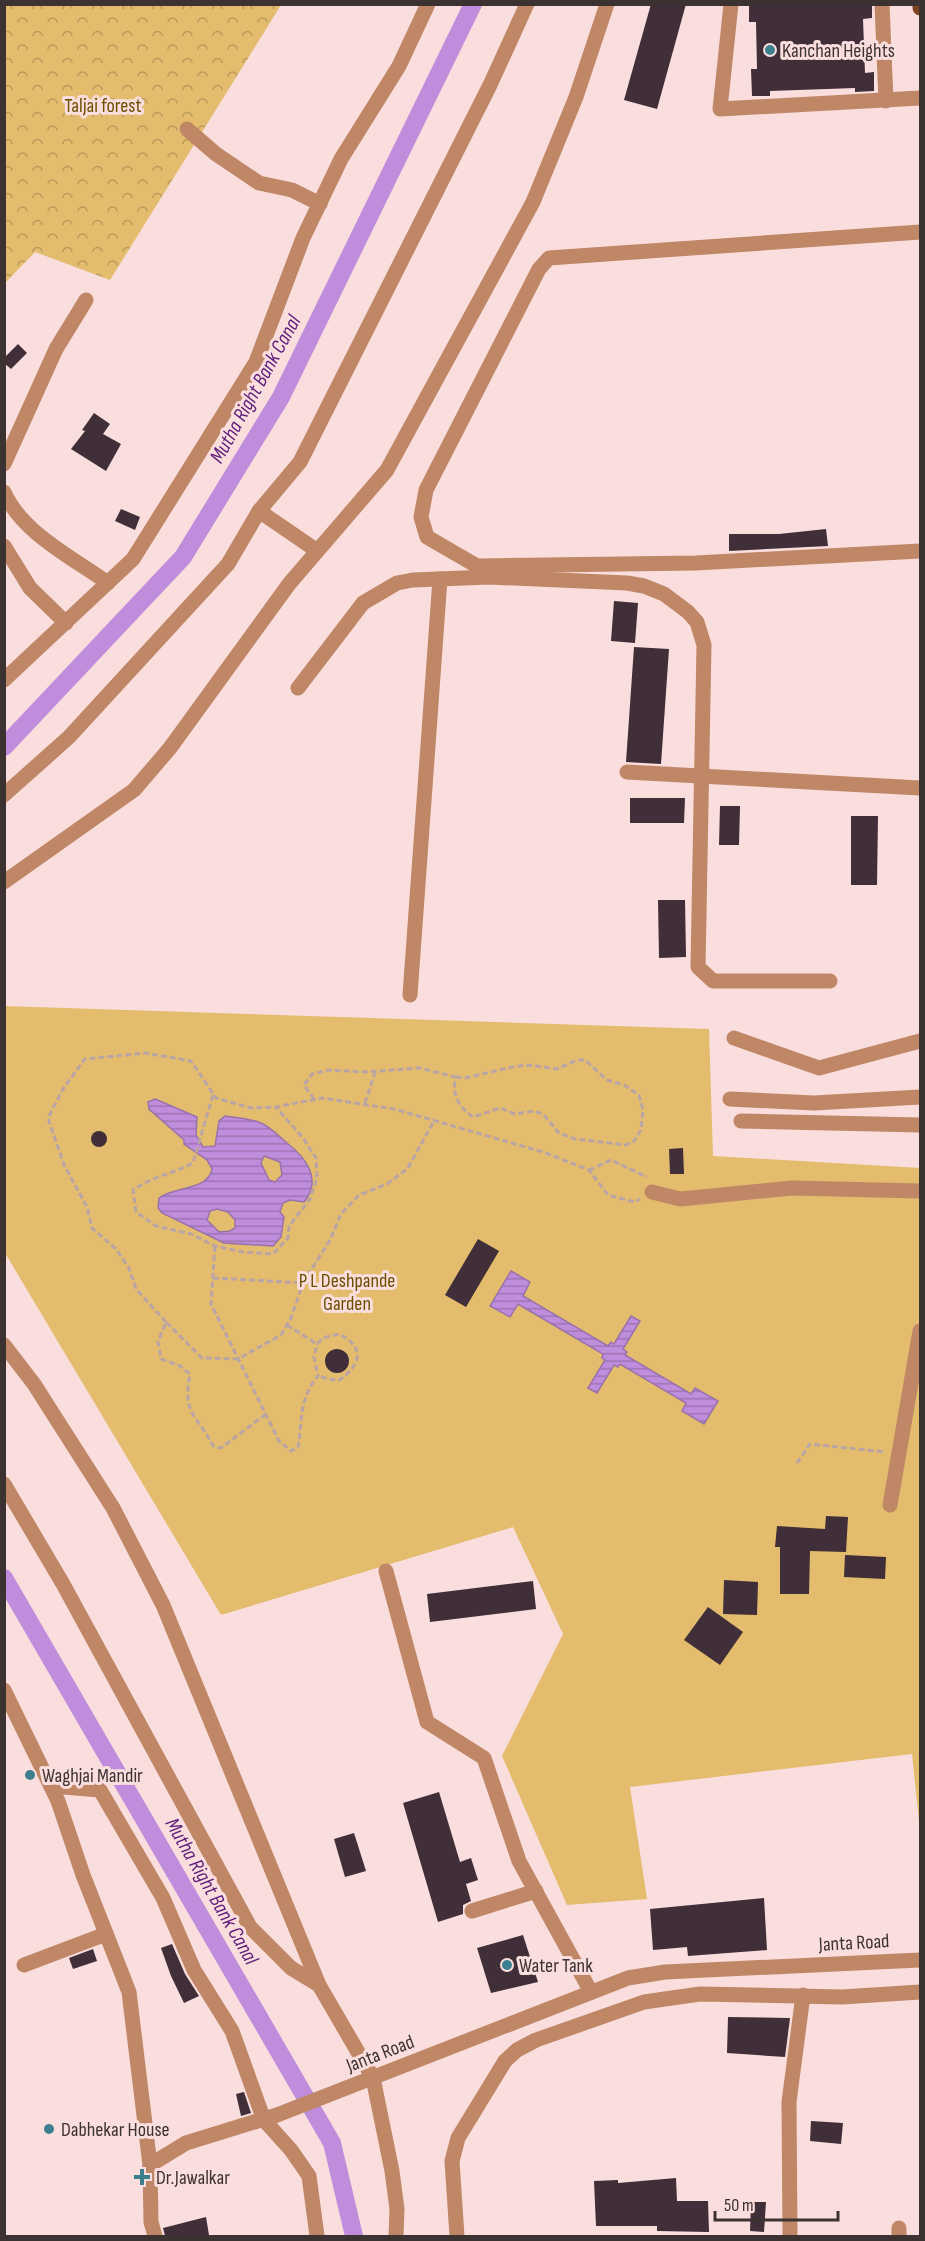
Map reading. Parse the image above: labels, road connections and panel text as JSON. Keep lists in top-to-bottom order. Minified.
{"streets":{"street":["Janta Road"]},"water":["Mutha Right Bank Canal"],"parks":["Taljai forest","P L Deshpande Garden"],"places":{"other":["Kanchan Heights","Waghjai Mandir","Water Tank","Dabhekar House"],"health":["Dr.Jawalkar"]},"scale_bar":"50 m"}
